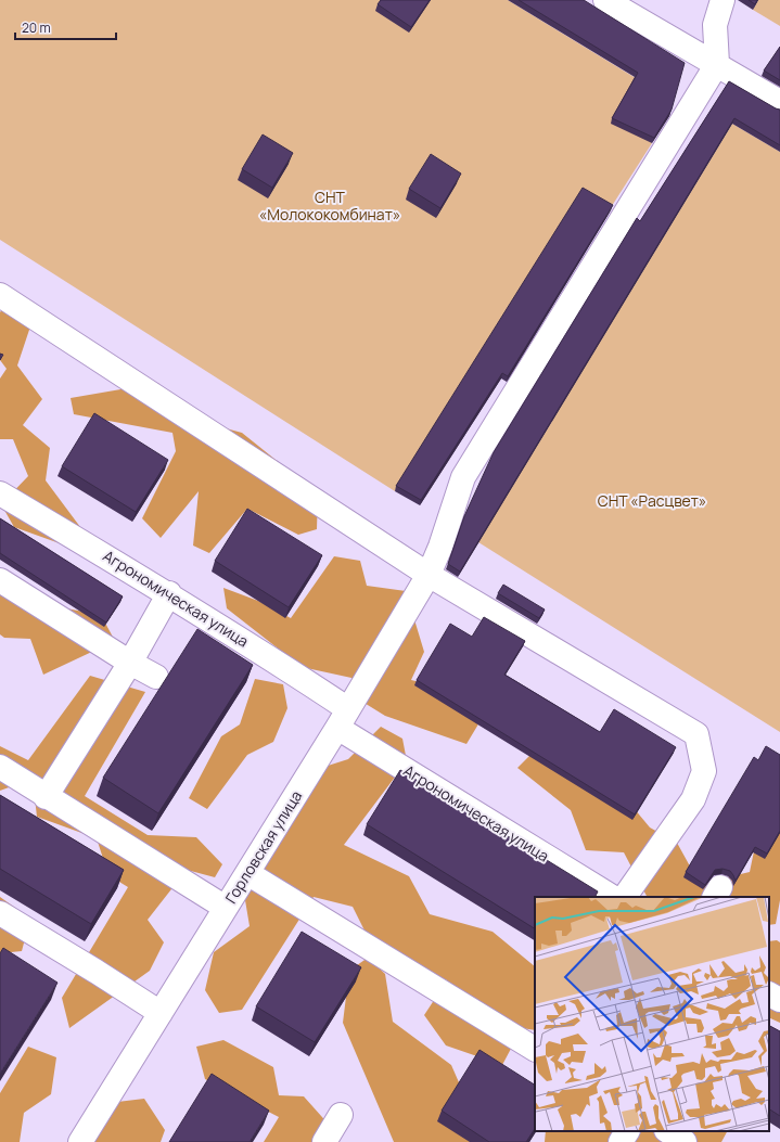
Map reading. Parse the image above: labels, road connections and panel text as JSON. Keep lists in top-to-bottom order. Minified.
{"streets":{"street":["Агрономическая улица","Горловская улица"]},"crossings":[["Агрономическая улица","Горловская улица"]],"parks":["СНТ «Молококомбинат»","СНТ «Расцвет»"],"scale_bar":"20 m"}
